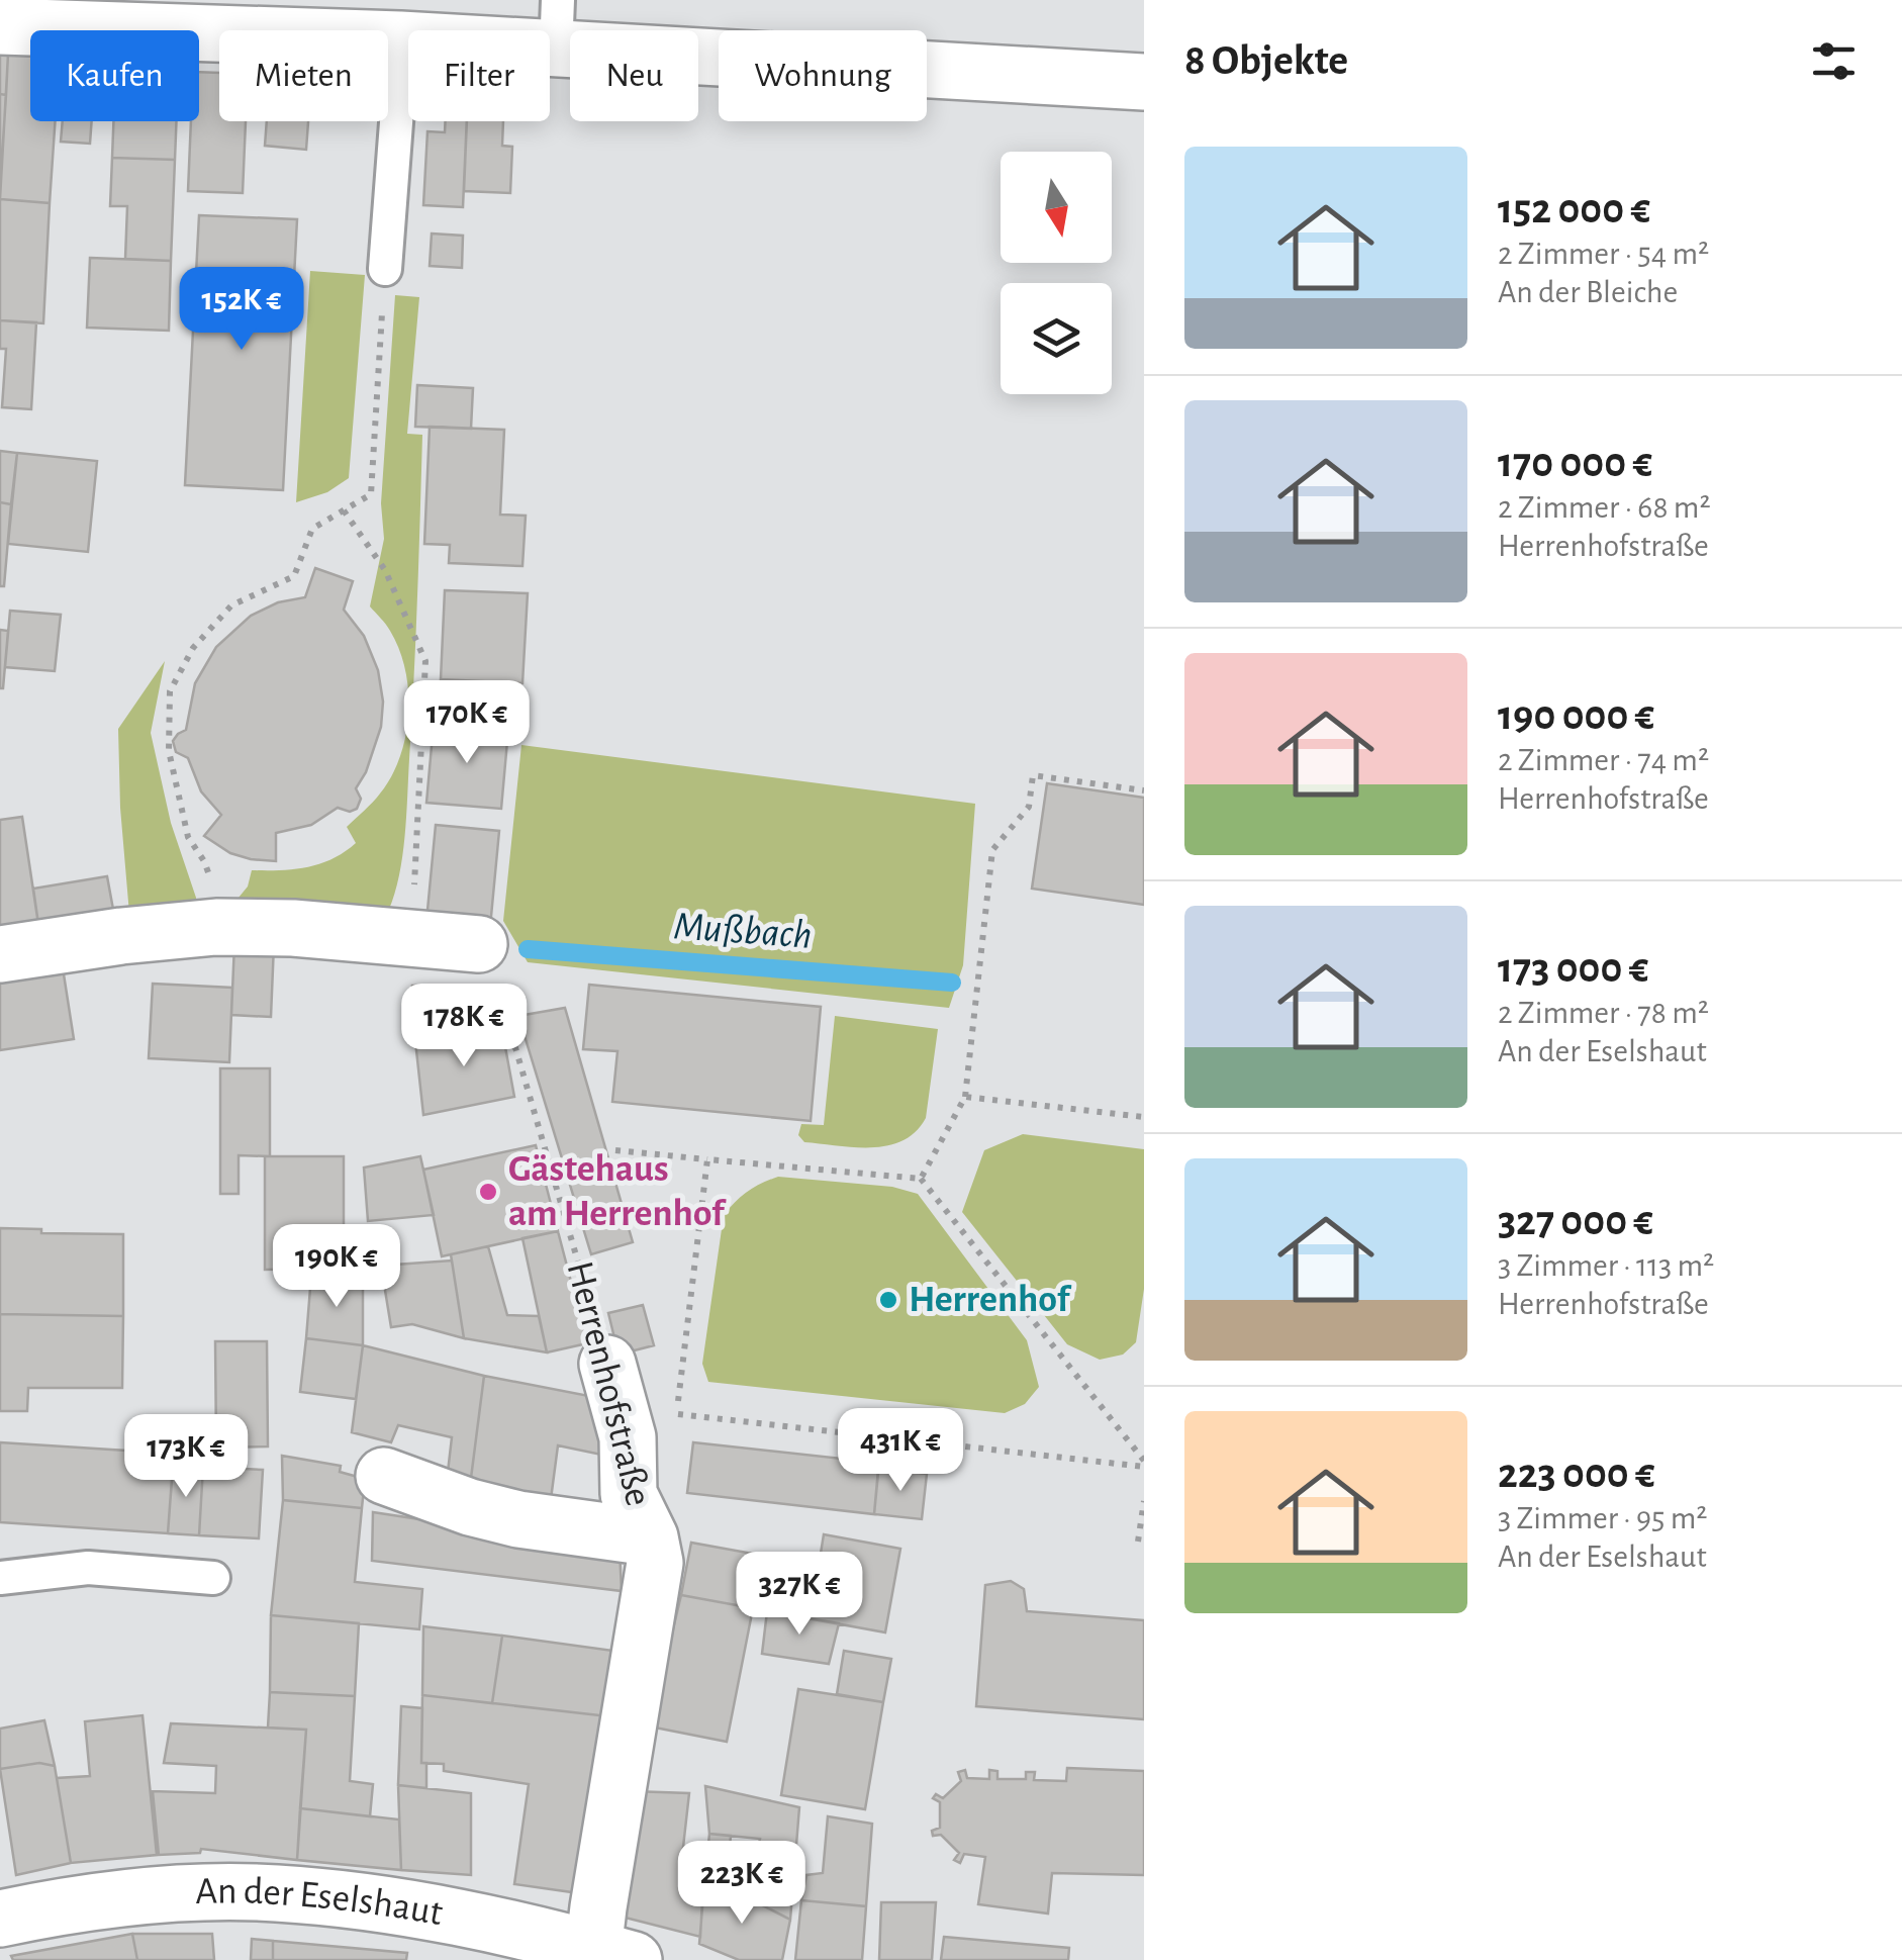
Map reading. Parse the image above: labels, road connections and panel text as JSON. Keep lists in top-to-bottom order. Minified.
{"streets":{"main road":["Herrenhofstraße","An der Eselshaut"]},"crossings":[["Herrenhofstraße","An der Eselshaut"]],"water":["Mußbach"],"places":["Gästehaus am Herrenhof","Herrenhof"],"north":"bottom","page":{"heading":"8 Objekte","chip":["Kaufen","Mieten","Filter","Neu","Wohnung"],"list":[{"name":"152 000 €","note":"2 Zimmer · 54 m² · An der Bleiche"},{"name":"170 000 €","note":"2 Zimmer · 68 m² · Herrenhofstraße"},{"name":"190 000 €","note":"2 Zimmer · 74 m² · Herrenhofstraße"},{"name":"173 000 €","note":"2 Zimmer · 78 m² · An der Eselshaut"},{"name":"327 000 €","note":"3 Zimmer · 113 m² · Herrenhofstraße"},{"name":"223 000 €","note":"3 Zimmer · 95 m² · An der Eselshaut"}],"price":["152K €","170K €","178K €","190K €","431K €","173K €","327K €","223K €"]}}
